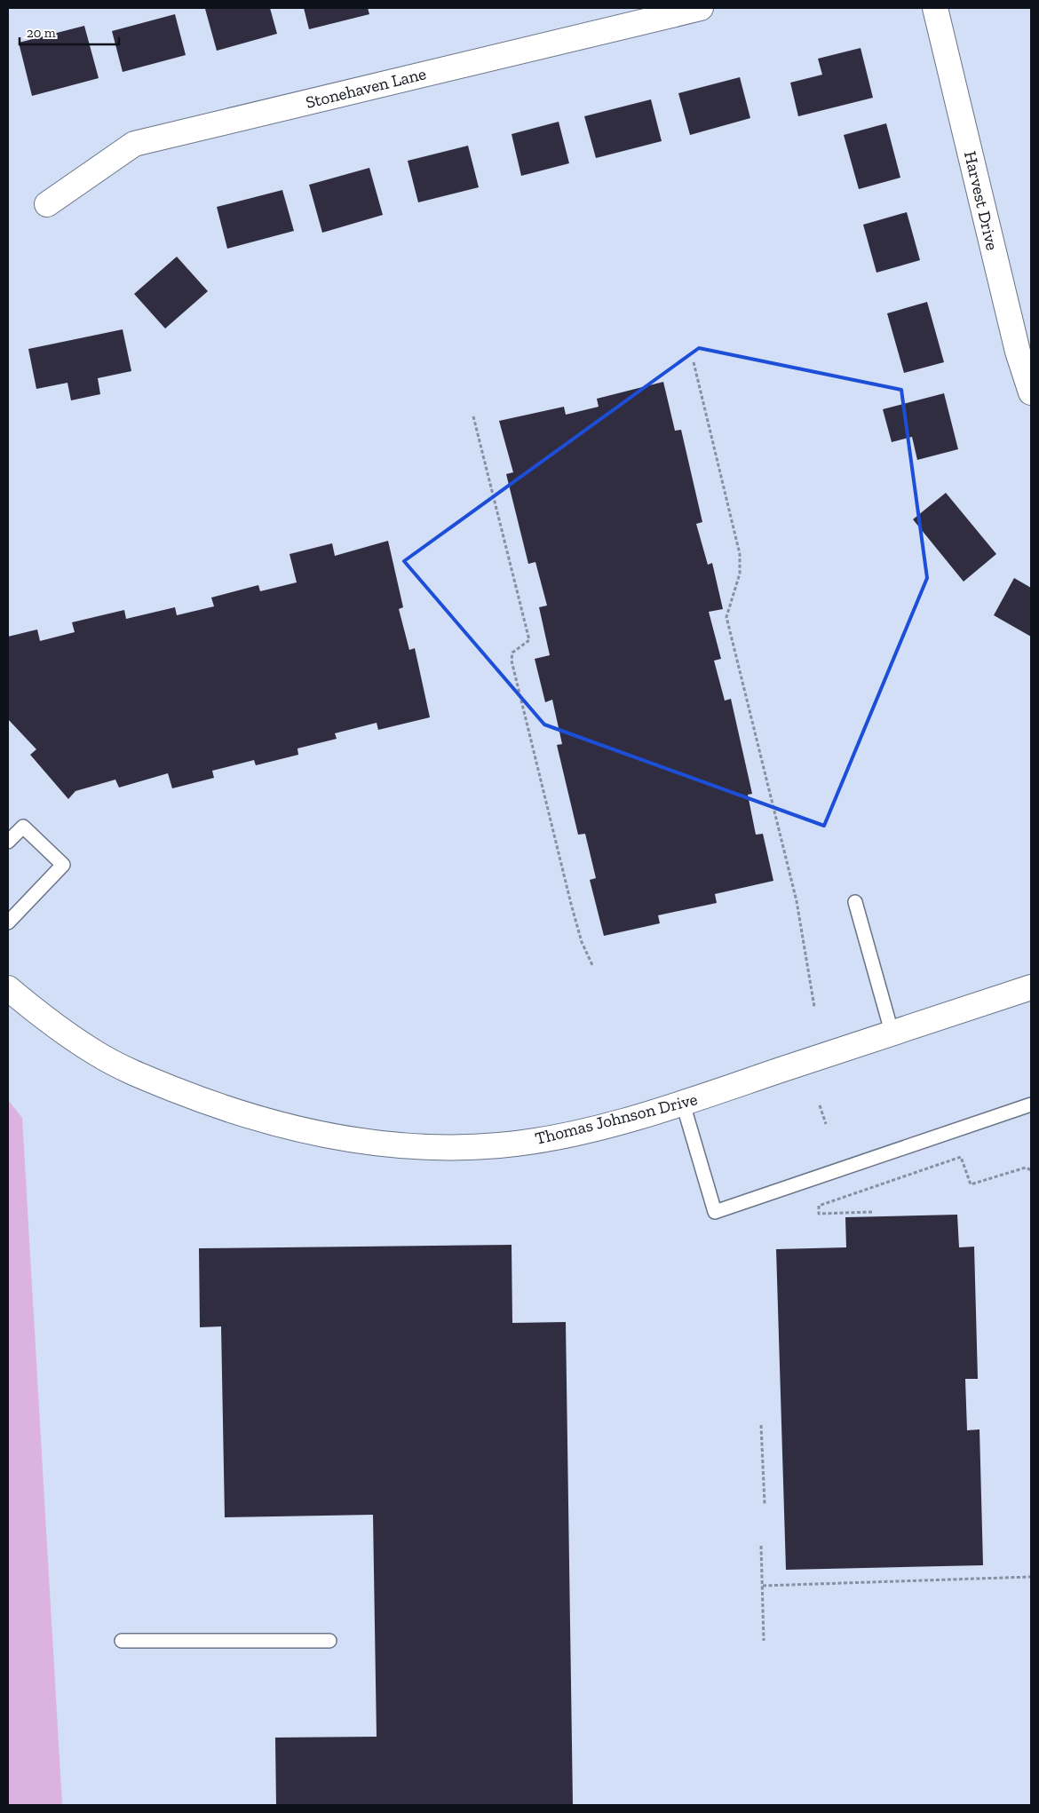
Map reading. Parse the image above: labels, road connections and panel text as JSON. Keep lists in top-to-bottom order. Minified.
{"streets":{"street":["Stonehaven Lane","Harvest Drive","Thomas Johnson Drive"]},"scale_bar":"20 m"}
